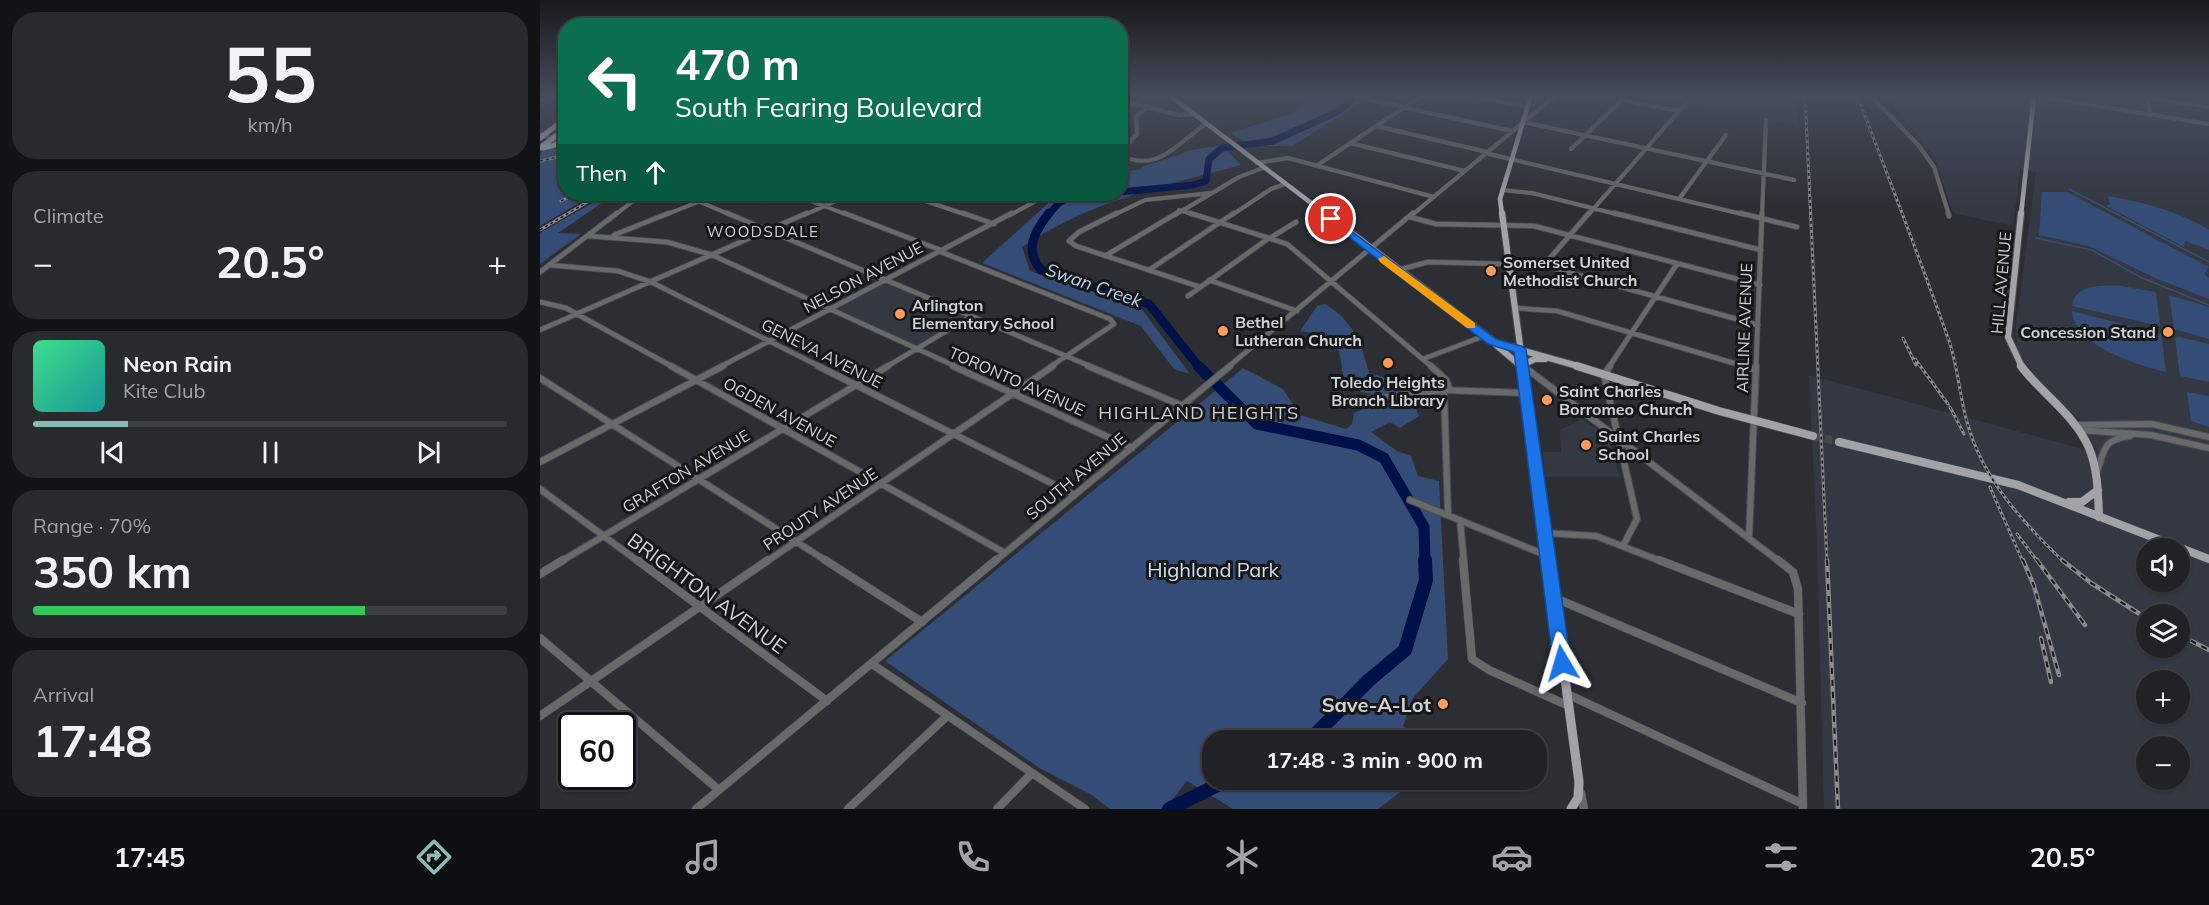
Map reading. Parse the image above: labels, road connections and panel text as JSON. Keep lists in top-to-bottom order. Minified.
{"streets":{"main road":["HILL AVENUE"],"street":["NELSON AVENUE","AIRLINE AVENUE","GENEVA AVENUE","TORONTO AVENUE","OGDEN AVENUE","GRAFTON AVENUE","SOUTH AVENUE","PROUTY AVENUE","BRIGHTON AVENUE"]},"crossings":[["NELSON AVENUE","GENEVA AVENUE"],["NELSON AVENUE","TORONTO AVENUE"],["NELSON AVENUE","OGDEN AVENUE"],["NELSON AVENUE","PROUTY AVENUE"],["GENEVA AVENUE","GRAFTON AVENUE"],["GENEVA AVENUE","SOUTH AVENUE"],["GENEVA AVENUE","PROUTY AVENUE"],["TORONTO AVENUE","GRAFTON AVENUE"],["TORONTO AVENUE","SOUTH AVENUE"],["TORONTO AVENUE","PROUTY AVENUE"],["OGDEN AVENUE","GRAFTON AVENUE"],["OGDEN AVENUE","SOUTH AVENUE"],["OGDEN AVENUE","PROUTY AVENUE"],["GRAFTON AVENUE","BRIGHTON AVENUE"],["SOUTH AVENUE","BRIGHTON AVENUE"],["PROUTY AVENUE","BRIGHTON AVENUE"]],"districts":["WOODSDALE","HIGHLAND HEIGHTS"],"water":["Swan Creek"],"parks":["Highland Park"],"places":["Somerset United Methodist Church","Arlington Elementary School","Bethel Lutheran Church","Concession Stand","Toledo Heights Branch Library","Saint Charles Borromeo Church","Saint Charles School","Save-A-Lot"],"page":{"tile":[["55","km/h"],"Climate",["Range · 70%","350 km"],["Arrival","17:48"]],"turn":["470 m","South Fearing Boulevard"],"then":"Then","heat":["−","20.5°","+"],"song":["Neon Rain","Kite Club"],"map_buttons":["+","−"],"limit":"60","trip":"17:48 · 3 min · 900 m","tabs":["17:45","20.5°"]}}
